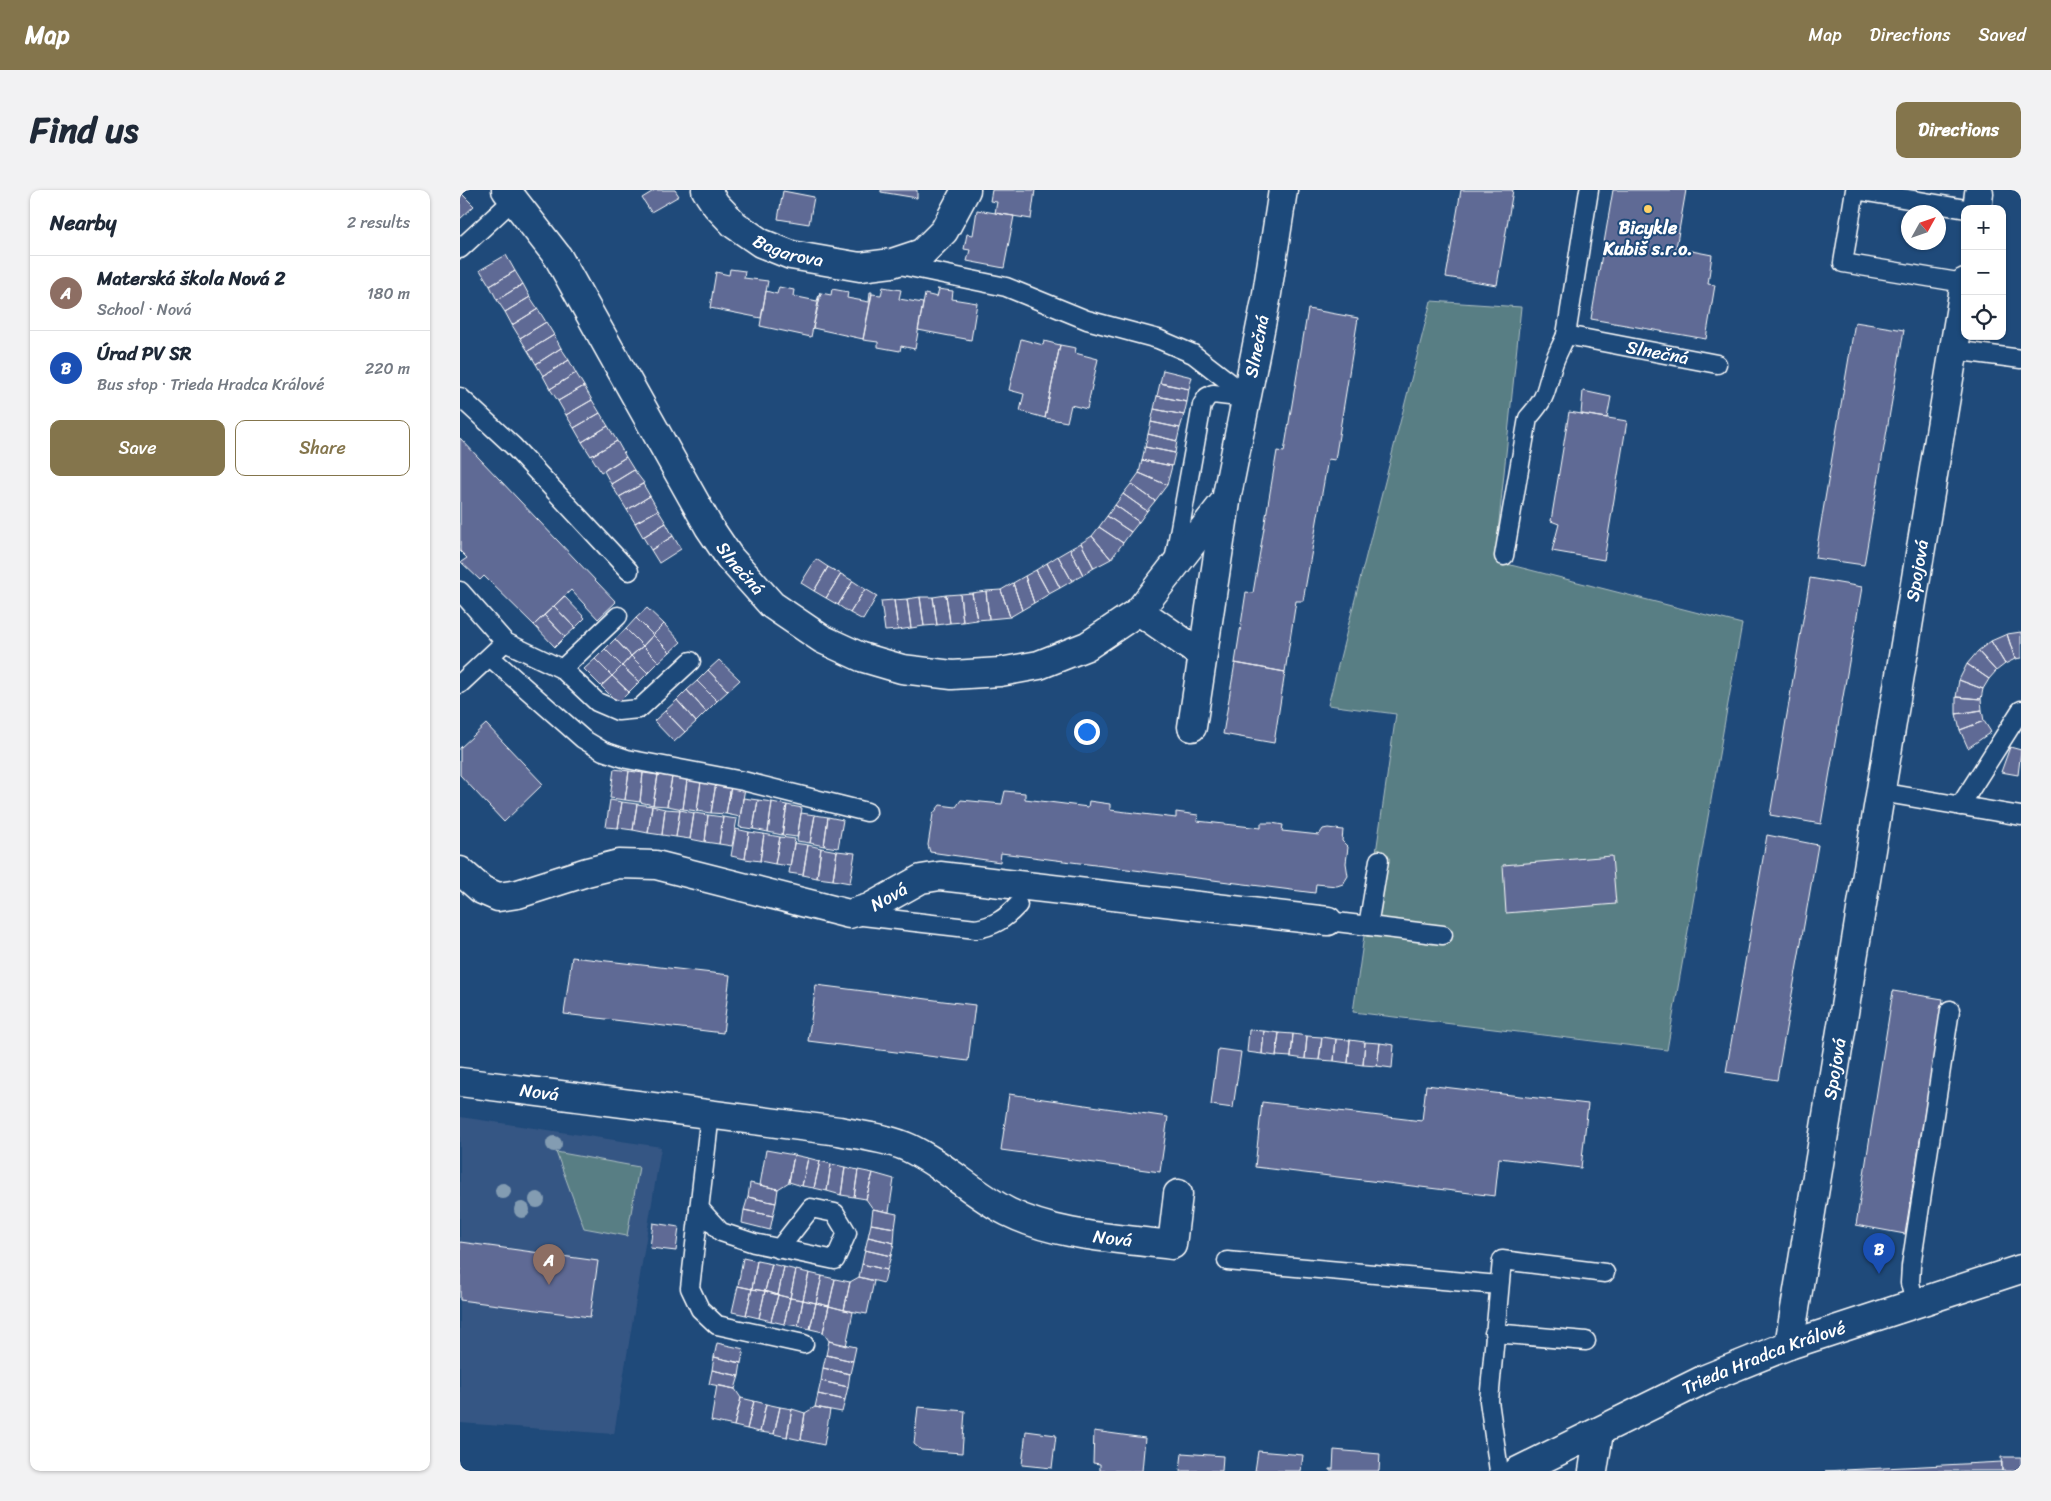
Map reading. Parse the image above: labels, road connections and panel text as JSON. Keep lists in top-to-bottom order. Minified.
{"streets":{"street":["Bagarova","Slnečná","Spojová","Nová","Trieda Hradca Králové"]},"crossings":[["Bagarova","Slnečná"],["Spojová","Trieda Hradca Králové"]],"places":["Bicykle Kubiš s.r.o."],"north":"top right","page":{"header":"Map","nav":["Map","Directions","Saved"],"title":"Find us","buttons":["Directions",["Save","Share"]],"heading":["Nearby","2 results"],"map_buttons":["+","−"],"list":[{"mark":"A","name":"Materská škola Nová 2","note":"School · Nová","value":"180 m"},{"mark":"B","name":"Úrad PV SR","note":"Bus stop · Trieda Hradca Králové","value":"220 m"}],"pins":["B","A"]}}
